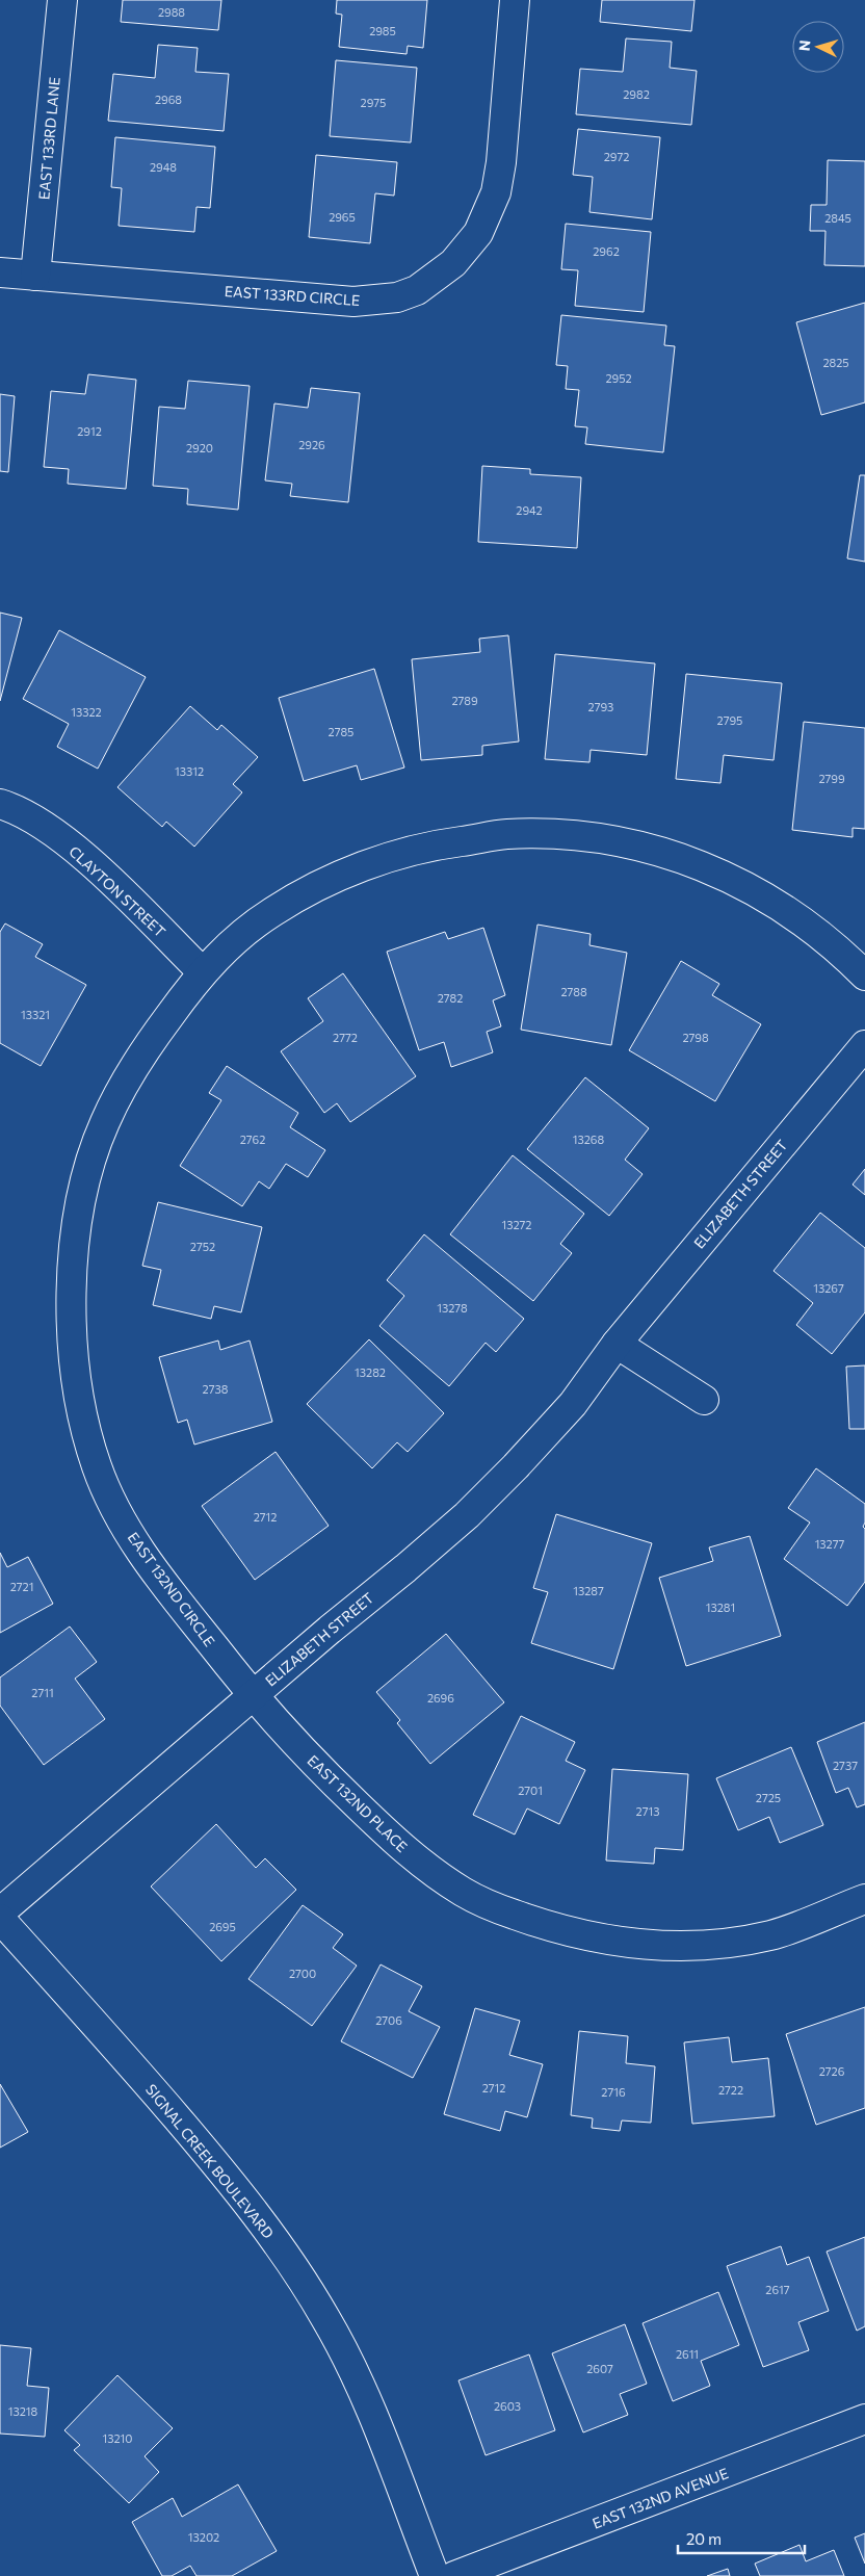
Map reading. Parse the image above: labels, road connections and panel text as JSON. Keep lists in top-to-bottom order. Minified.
{"streets":{"street":["EAST 133RD LANE","EAST 133RD CIRCLE","CLAYTON STREET","ELIZABETH STREET","EAST 132ND CIRCLE","EAST 132ND PLACE","SIGNAL CREEK BOULEVARD","EAST 132ND AVENUE"]},"crossings":[["EAST 133RD LANE","EAST 133RD CIRCLE"],["CLAYTON STREET","EAST 132ND CIRCLE"],["ELIZABETH STREET","EAST 132ND CIRCLE"],["ELIZABETH STREET","EAST 132ND PLACE"],["EAST 132ND CIRCLE","EAST 132ND PLACE"]],"house_numbers":["2988","2985","2982","2968","2975","2972","2948","2965","2845","2962","2825","2952","2912","2926","2920","2942","2789","2793","13322","2795","2785","13312","2799","2788","2782","13321","2772","2798","2762","13268","13272","2752","13267","13278","13282","2738","2712","13277","2721","13287","13281","2711","2696","2737","2701","2725","2713","2695","2700","2706","2726","2712","2722","2716","2617","2611","2607","2603","13218","13210","13202"],"scale_bar":"20 m","north":"left"}
